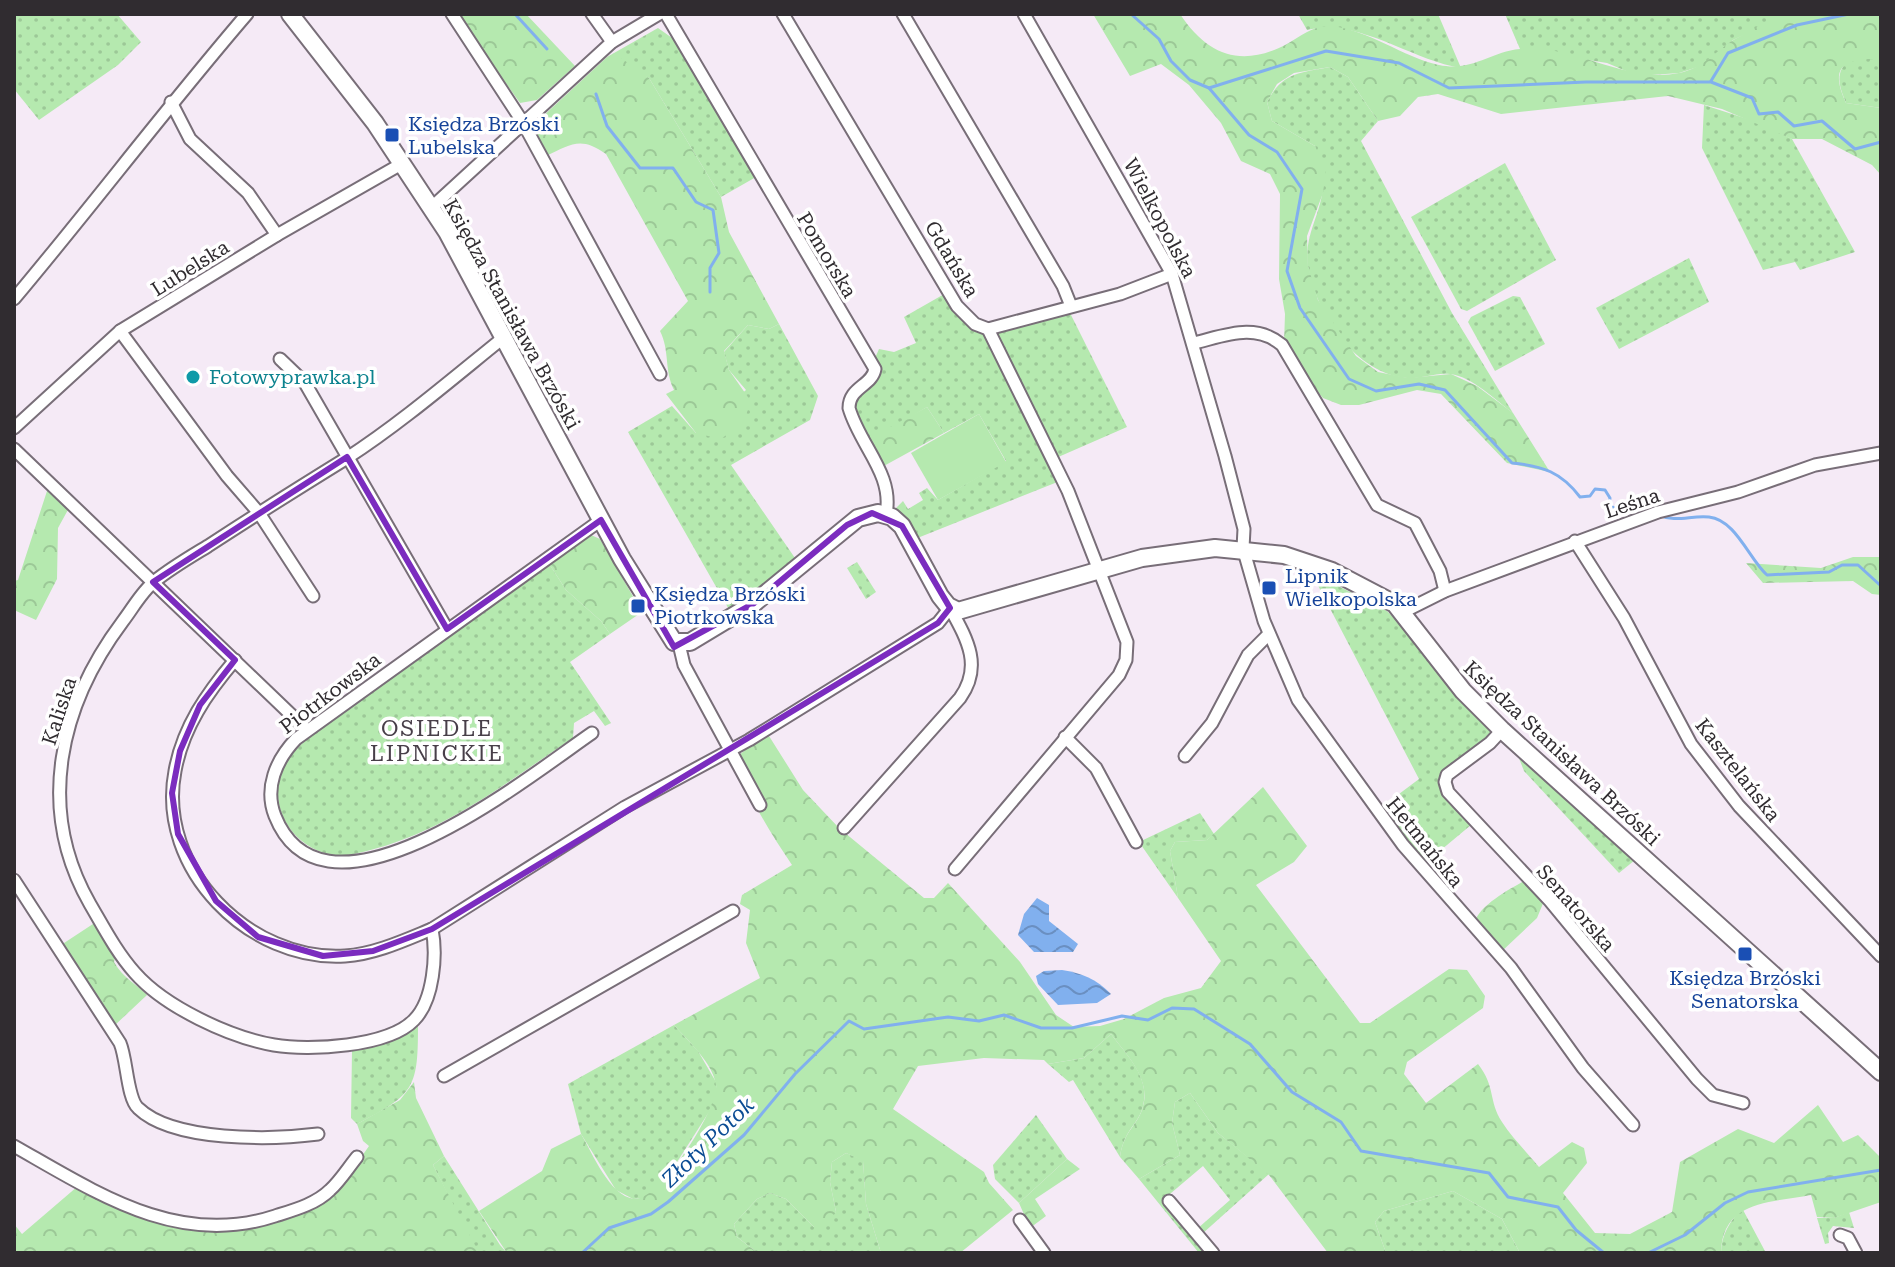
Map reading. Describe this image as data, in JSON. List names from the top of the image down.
{
  "streets": {
    "street": [
      "Wielkopolska",
      "Pomorska",
      "Gdańska",
      "Lubelska",
      "Księdza Stanisława Brzóski",
      "Leśna",
      "Piotrkowska",
      "Kaliska",
      "Kasztelańska",
      "Hetmańska",
      "Senatorska"
    ]
  },
  "crossings": [
    ["Wielkopolska", "Księdza Stanisława Brzóski"],
    ["Wielkopolska", "Hetmańska"],
    ["Gdańska", "Księdza Stanisława Brzóski"],
    ["Lubelska", "Księdza Stanisława Brzóski"],
    ["Księdza Stanisława Brzóski", "Leśna"],
    ["Księdza Stanisława Brzóski", "Piotrkowska"],
    ["Księdza Stanisława Brzóski", "Kaliska"],
    ["Księdza Stanisława Brzóski", "Hetmańska"],
    ["Księdza Stanisława Brzóski", "Senatorska"],
    ["Leśna", "Kasztelańska"]
  ],
  "districts": ["OSIEDLE LIPNICKIE"],
  "water": ["Złoty Potok"],
  "places": {
    "transit": [
      "Księdza Brzóski Lubelska",
      "Lipnik Wielkopolska",
      "Księdza Brzóski Piotrkowska",
      "Księdza Brzóski Senatorska"
    ],
    "other": ["Fotowyprawka.pl"]
  }
}
